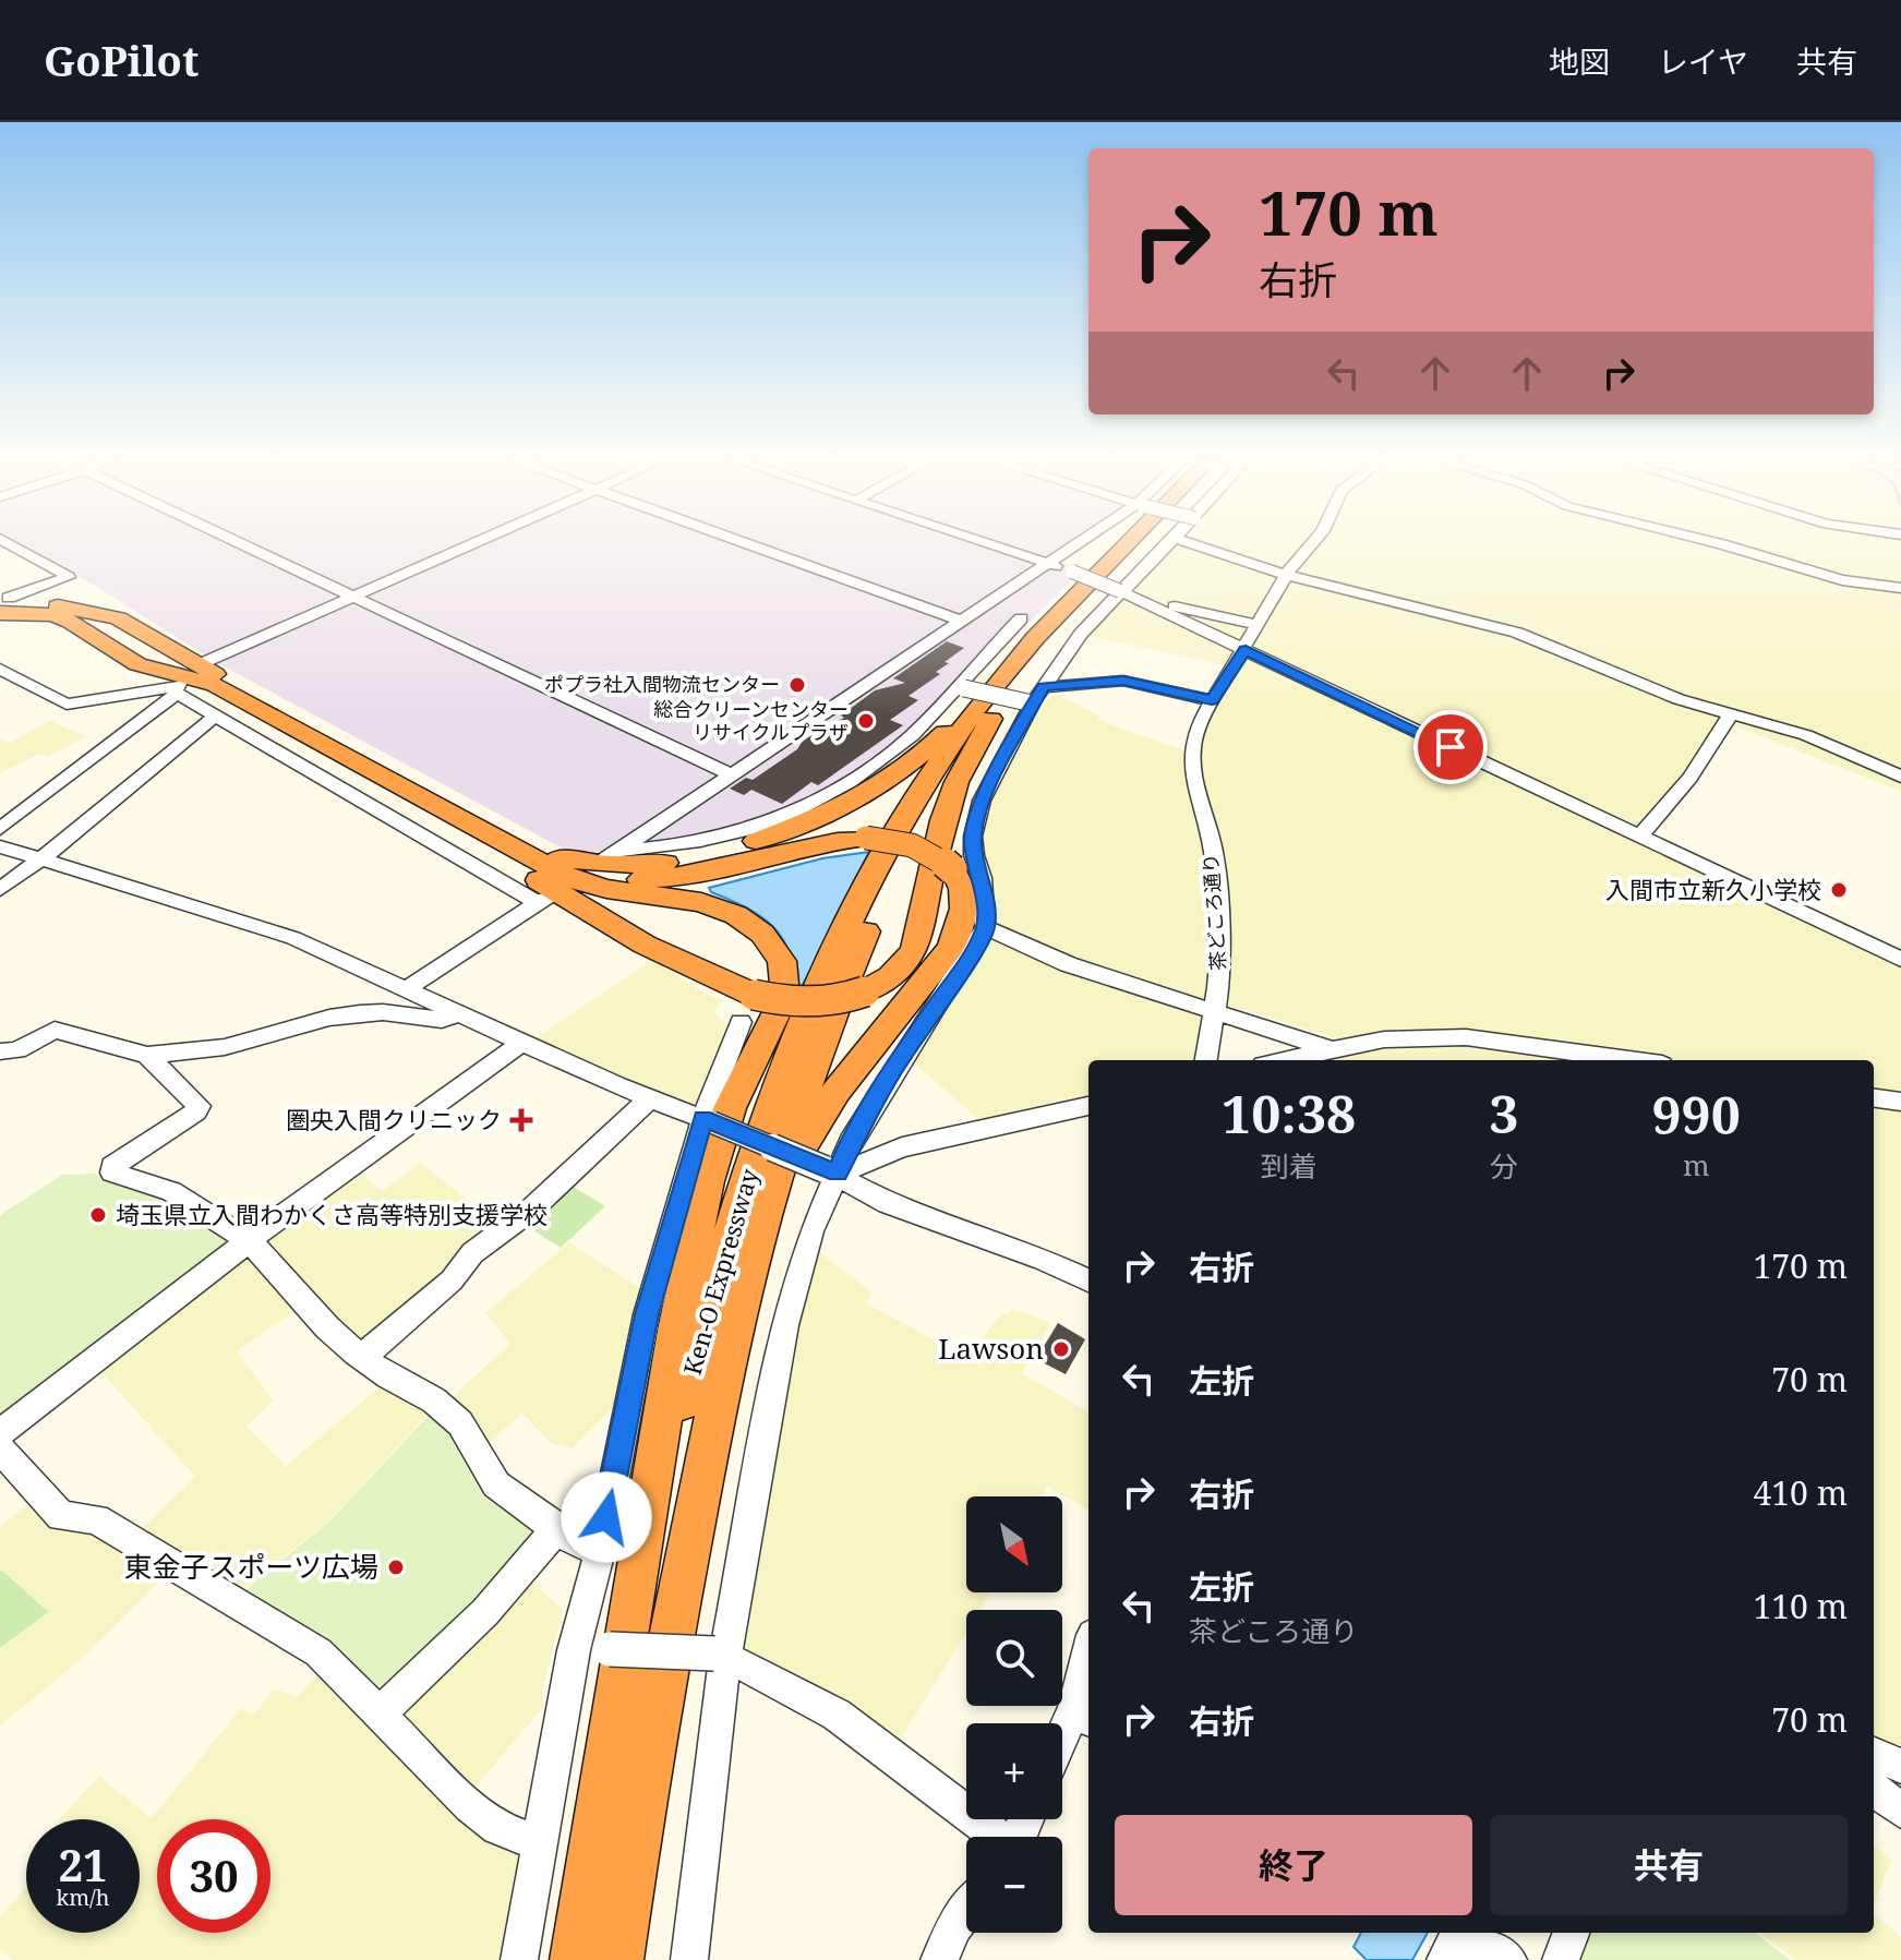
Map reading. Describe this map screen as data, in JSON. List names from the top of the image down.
{
  "streets": {
    "highway": ["Ken-O Expressway"],
    "street": ["茶どころ通り"]
  },
  "places": {
    "other": [
      "ポプラ社入間物流センター",
      "総合クリーンセンター リサイクルプラザ",
      "入間市立新久小学校",
      "埼玉県立入間わかくさ高等特別支援学校",
      "Lawson",
      "東金子スポーツ広場"
    ],
    "health": ["圏央入間クリニック"]
  },
  "north": "bottom right",
  "page": {
    "header": "GoPilot",
    "nav": ["地図", "レイヤ", "共有"],
    "turn": ["170 m", "右折"],
    "eta": [
      "10:38",
      "到着",
      "3",
      "分",
      "990",
      "m"
    ],
    "list": [
      {
        "name": "右折",
        "value": "170 m"
      },
      {
        "name": "左折",
        "value": "70 m"
      },
      {
        "name": "右折",
        "value": "410 m"
      },
      {
        "name": "左折",
        "note": "茶どころ通り",
        "value": "110 m"
      },
      {
        "name": "右折",
        "value": "70 m"
      }
    ],
    "map_buttons": ["+", "−"],
    "buttons": ["終了", "共有"],
    "speed": "21 km/h",
    "limit": "30"
  }
}
